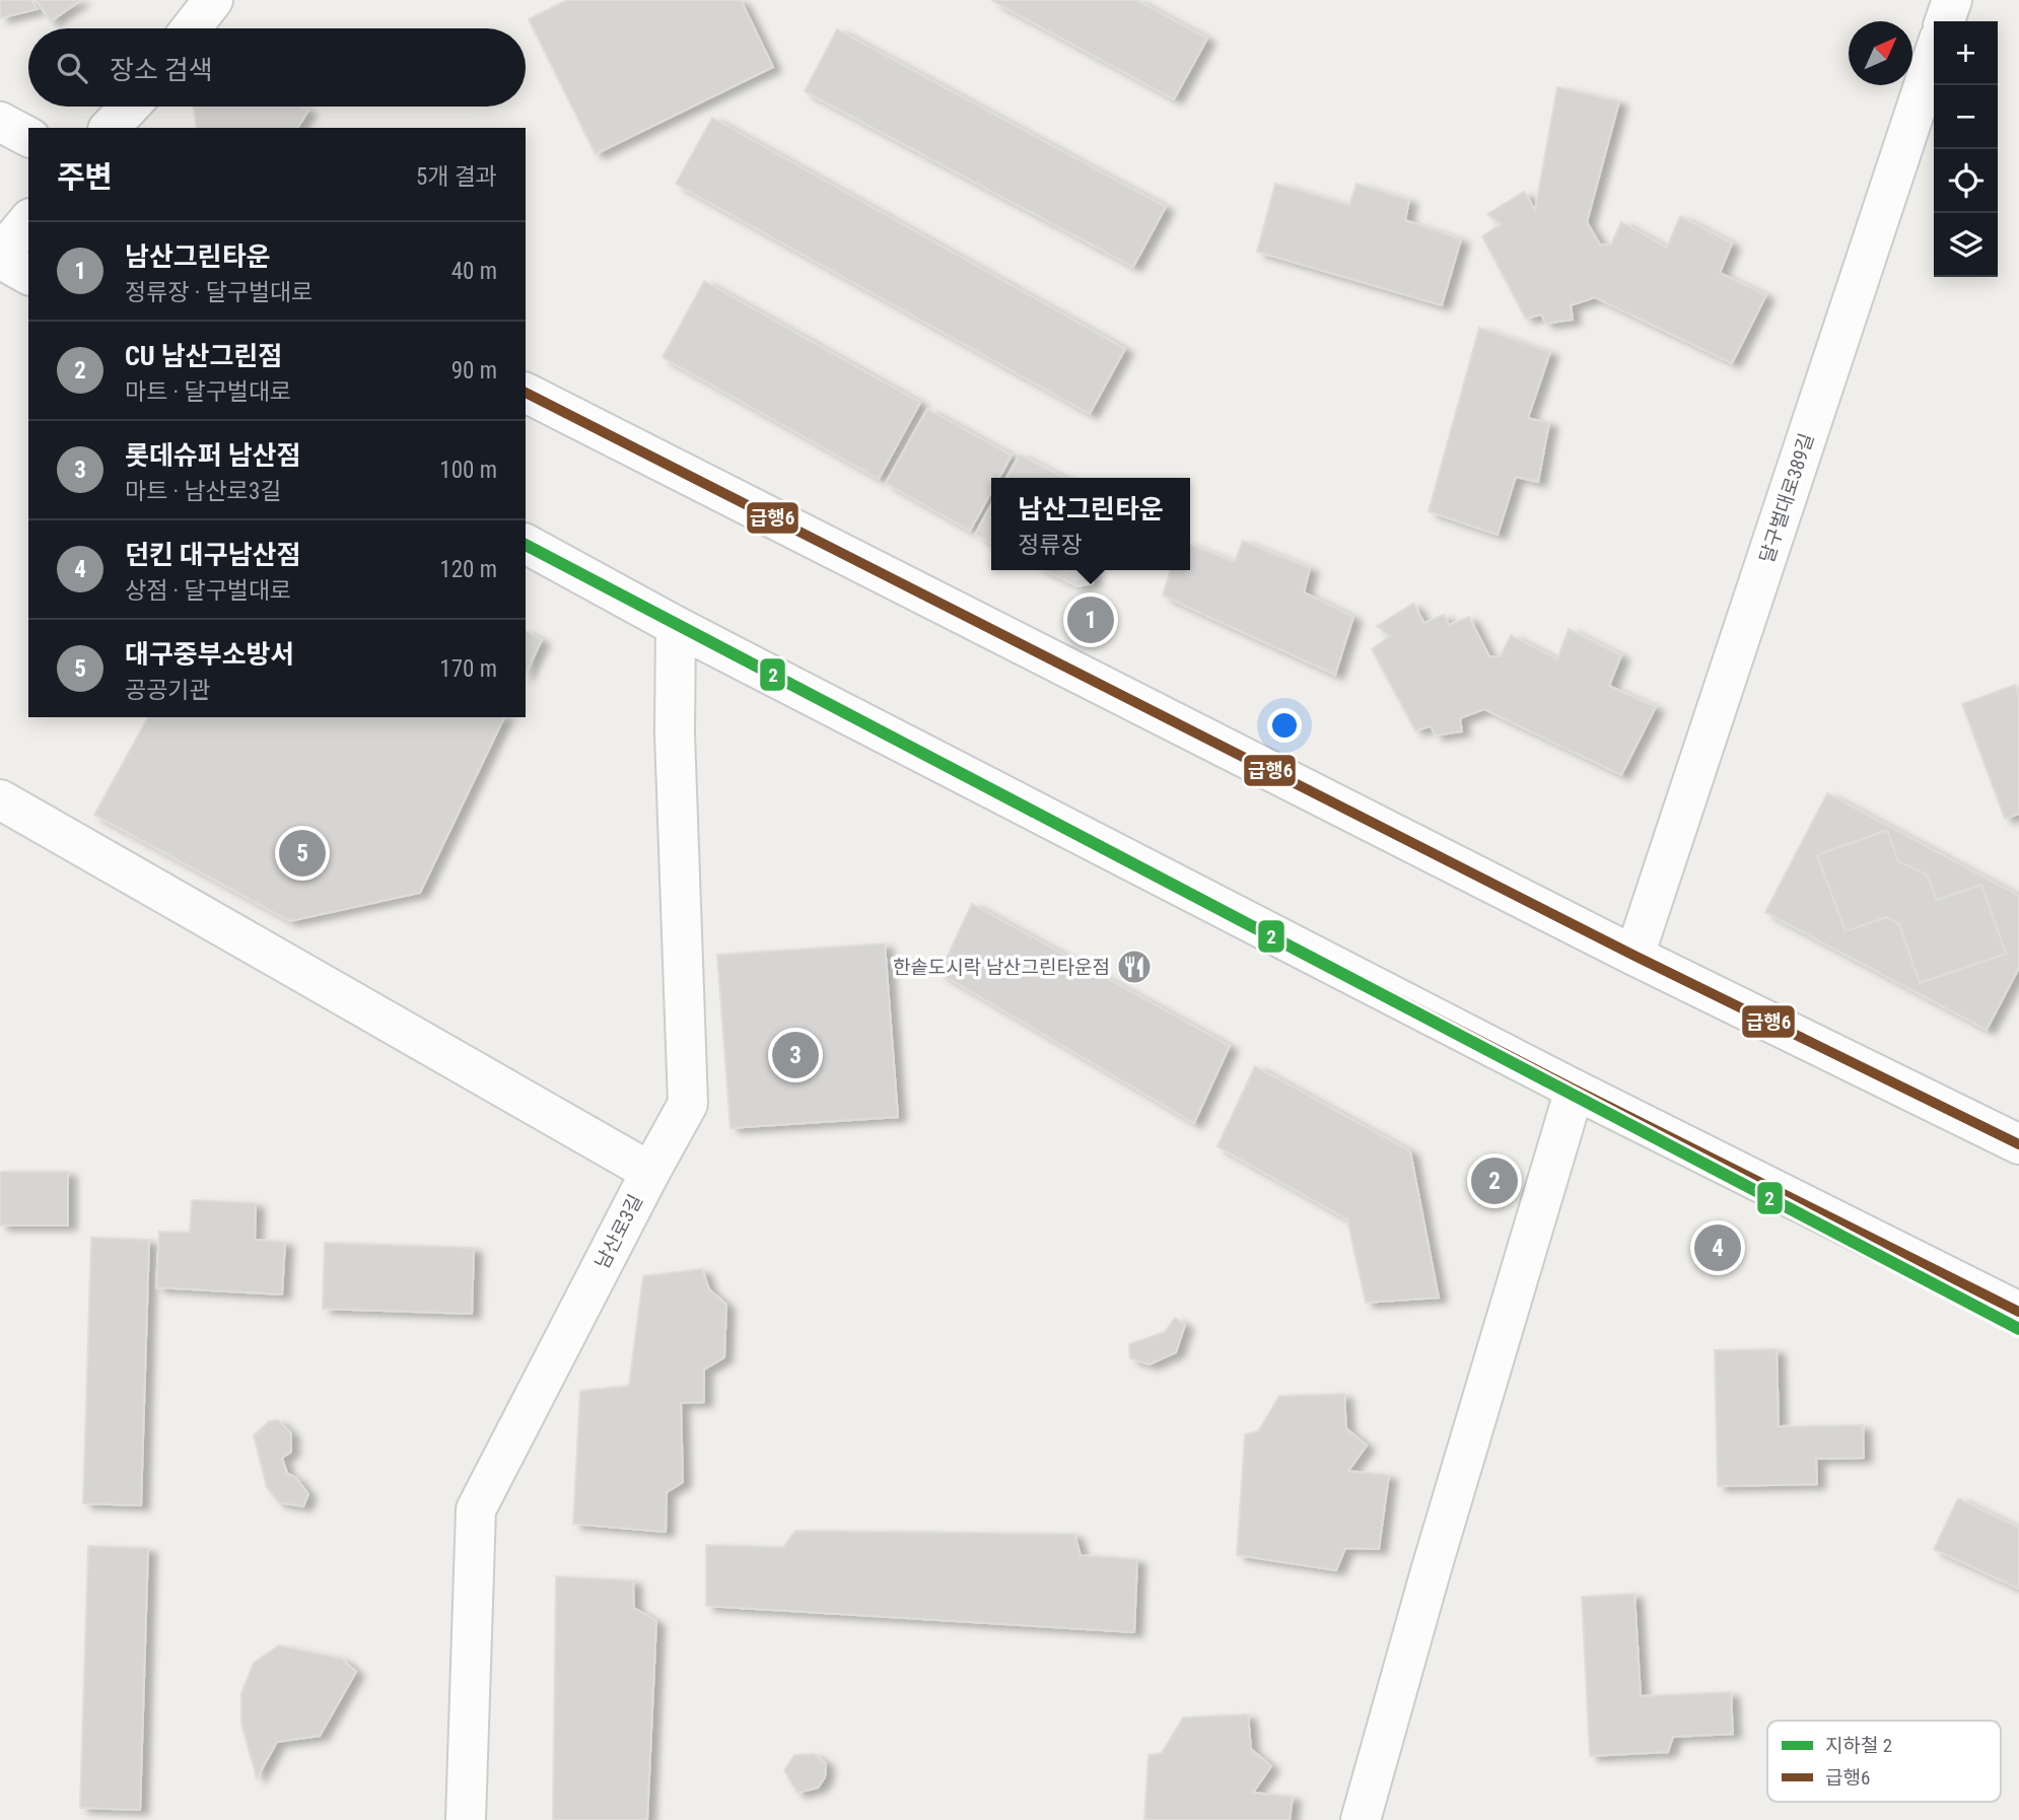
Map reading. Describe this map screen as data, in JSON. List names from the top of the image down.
{
  "streets": {
    "street": ["달구벌대로389길", "남산로3길"]
  },
  "places": {
    "restaurant": ["한솥도시락 남산그린타운점"]
  },
  "lines": ["transit line 급행6", "metro line 2"],
  "legend": ["지하철 2", "급행6"],
  "north": "top right",
  "page": {
    "map_buttons": ["+", "−"],
    "search": "장소 검색",
    "heading": ["주변", "5개 결과"],
    "list": [
      {
        "mark": "1",
        "name": "남산그린타운",
        "note": "정류장 · 달구벌대로",
        "value": "40 m"
      },
      {
        "mark": "2",
        "name": "CU 남산그린점",
        "note": "마트 · 달구벌대로",
        "value": "90 m"
      },
      {
        "mark": "3",
        "name": "롯데슈퍼 남산점",
        "note": "마트 · 남산로3길",
        "value": "100 m"
      },
      {
        "mark": "4",
        "name": "던킨 대구남산점",
        "note": "상점 · 달구벌대로",
        "value": "120 m"
      },
      {
        "mark": "5",
        "name": "대구중부소방서",
        "note": "공공기관",
        "value": "170 m"
      }
    ],
    "popup": ["남산그린타운", "정류장"],
    "pins": [
      "1",
      "5",
      "3",
      "2",
      "4"
    ]
  }
}
